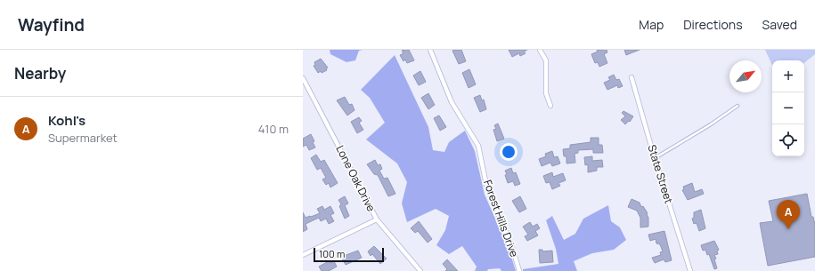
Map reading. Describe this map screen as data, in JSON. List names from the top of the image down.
{
  "streets": {
    "street": ["State Street", "Lone Oak Drive", "Forest Hills Drive"]
  },
  "scale_bar": "100 m",
  "north": "top right",
  "page": {
    "header": "Wayfind",
    "nav": ["Map", "Directions", "Saved"],
    "heading": "Nearby",
    "map_buttons": ["+", "−"],
    "list": [
      {
        "mark": "A",
        "name": "Kohl's",
        "note": "Supermarket",
        "value": "410 m"
      }
    ],
    "pins": "A",
    "scale": "100 m"
  }
}
